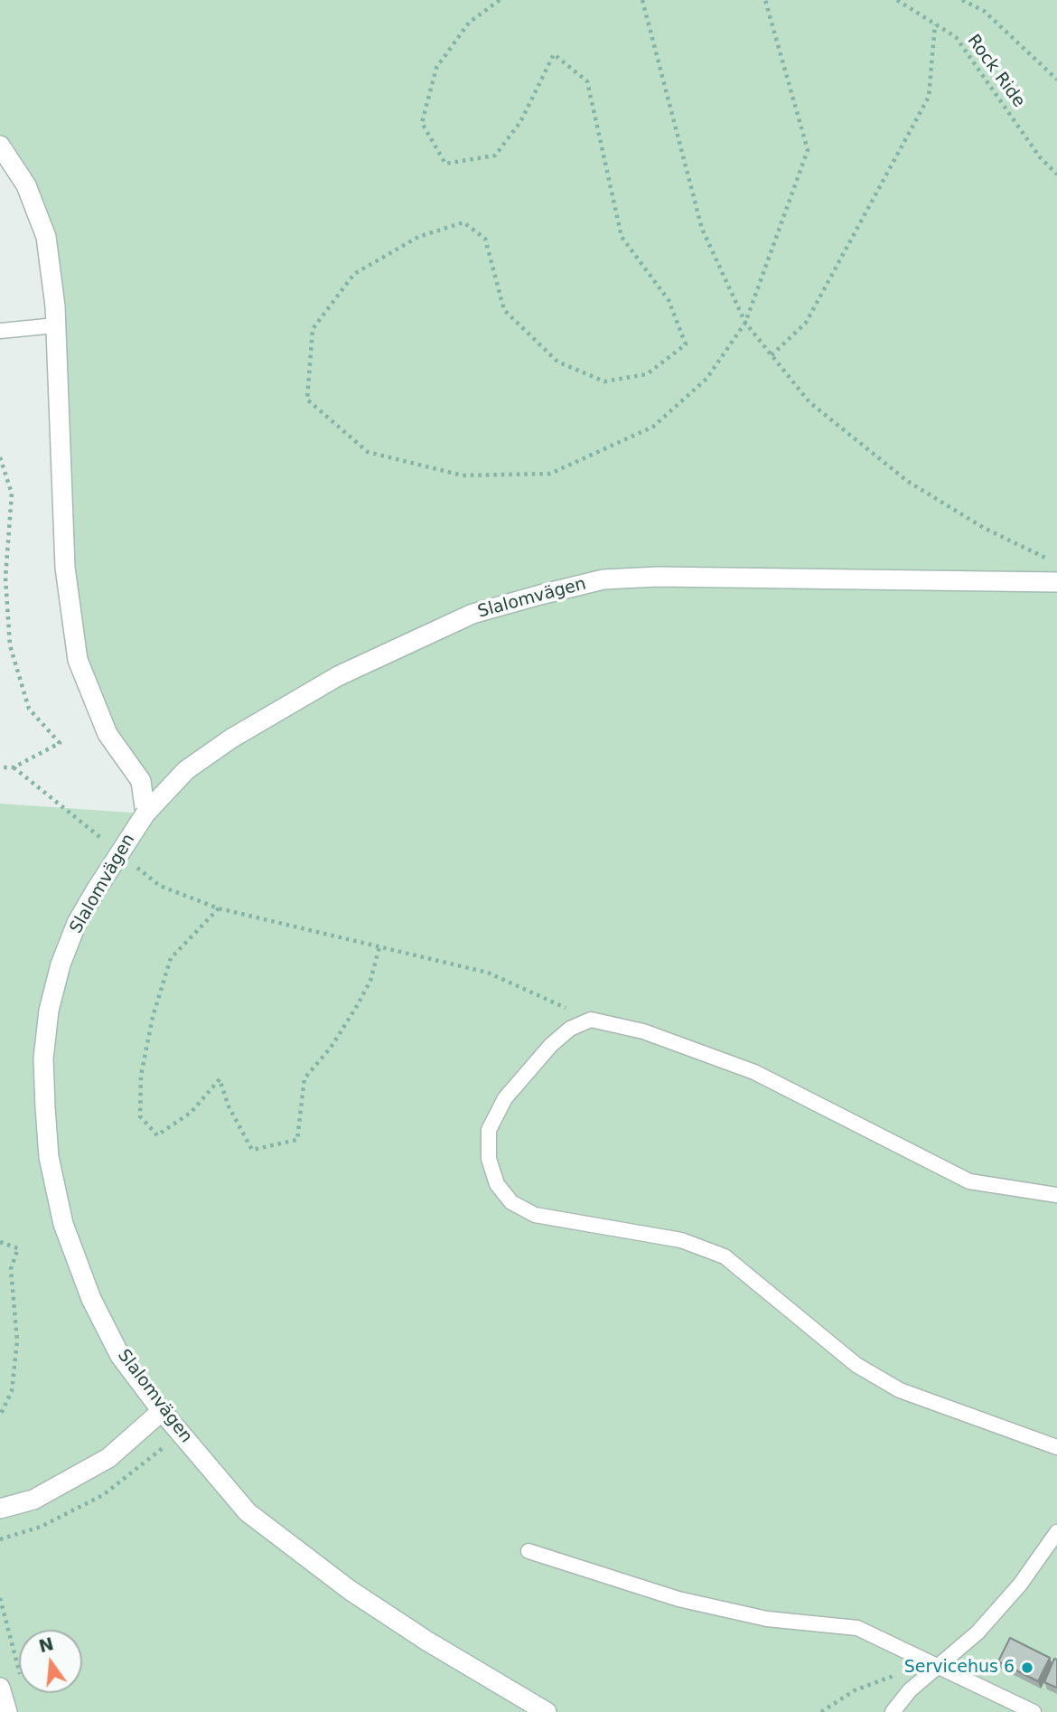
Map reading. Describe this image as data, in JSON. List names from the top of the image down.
{
  "streets": {
    "street": ["Slalomvägen"],
    "path": ["Rock Ride"]
  },
  "places": ["Servicehus 6"],
  "north": "top"
}
